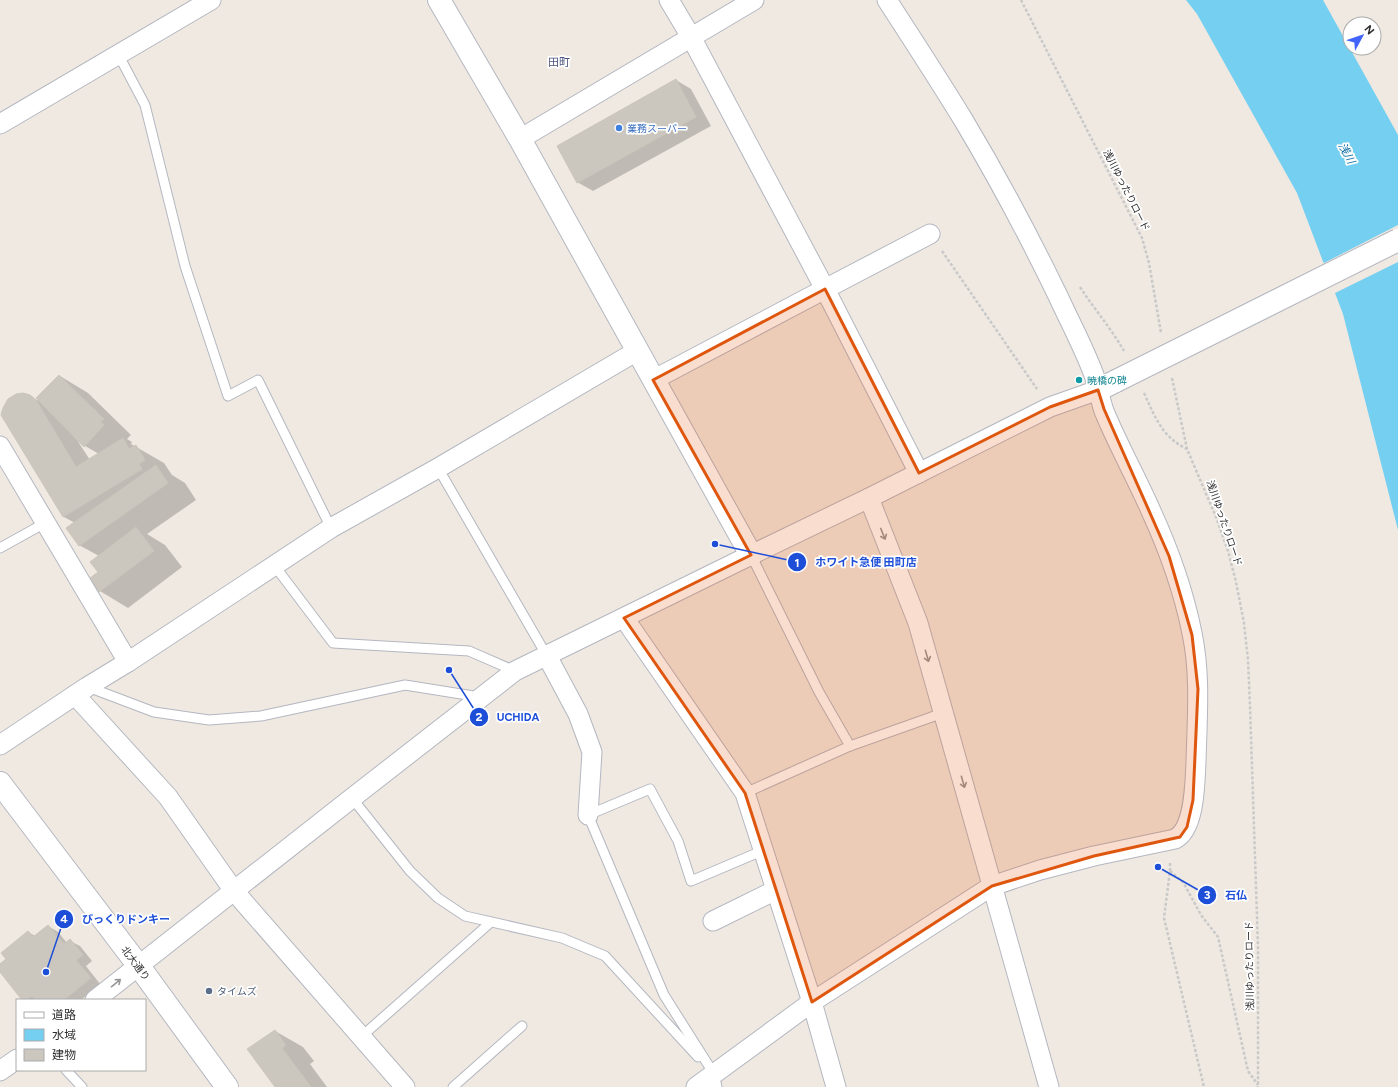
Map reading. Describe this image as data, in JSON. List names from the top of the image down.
{
  "streets": {
    "street": ["北大通り"],
    "path": ["浅川ゆったりロード"]
  },
  "districts": ["田町"],
  "water": ["浅川"],
  "places": [
    "業務スーパー",
    "暁橋の碑",
    "ホワイト急便 田町店",
    "UCHIDA",
    "石仏",
    "びっくりドンキー",
    "タイムズ"
  ],
  "legend": ["道路", "水域", "建物"],
  "north": "top right"
}
